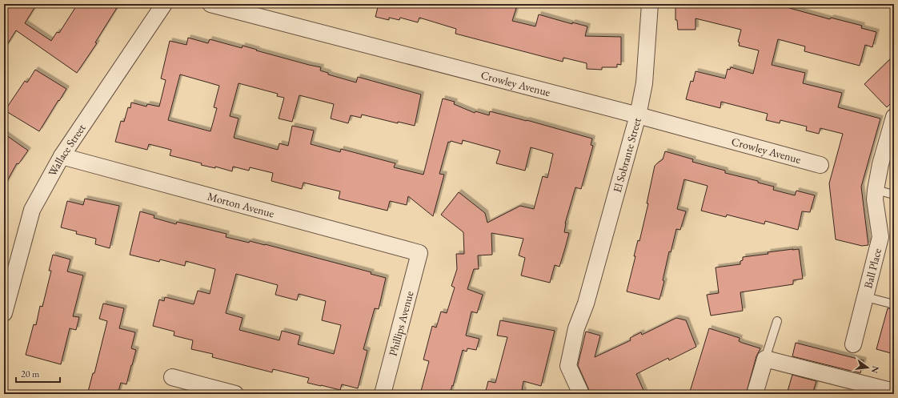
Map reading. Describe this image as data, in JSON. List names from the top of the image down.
{
  "streets": {
    "street": [
      "Crowley Avenue",
      "Wallace Street",
      "El Sobrante Street",
      "Morton Avenue",
      "Ball Place",
      "Phillips Avenue"
    ]
  },
  "crossings": [
    ["Crowley Avenue", "El Sobrante Street"],
    ["Wallace Street", "Morton Avenue"],
    ["Morton Avenue", "Phillips Avenue"]
  ],
  "scale_bar": "20 m",
  "north": "right"
}
